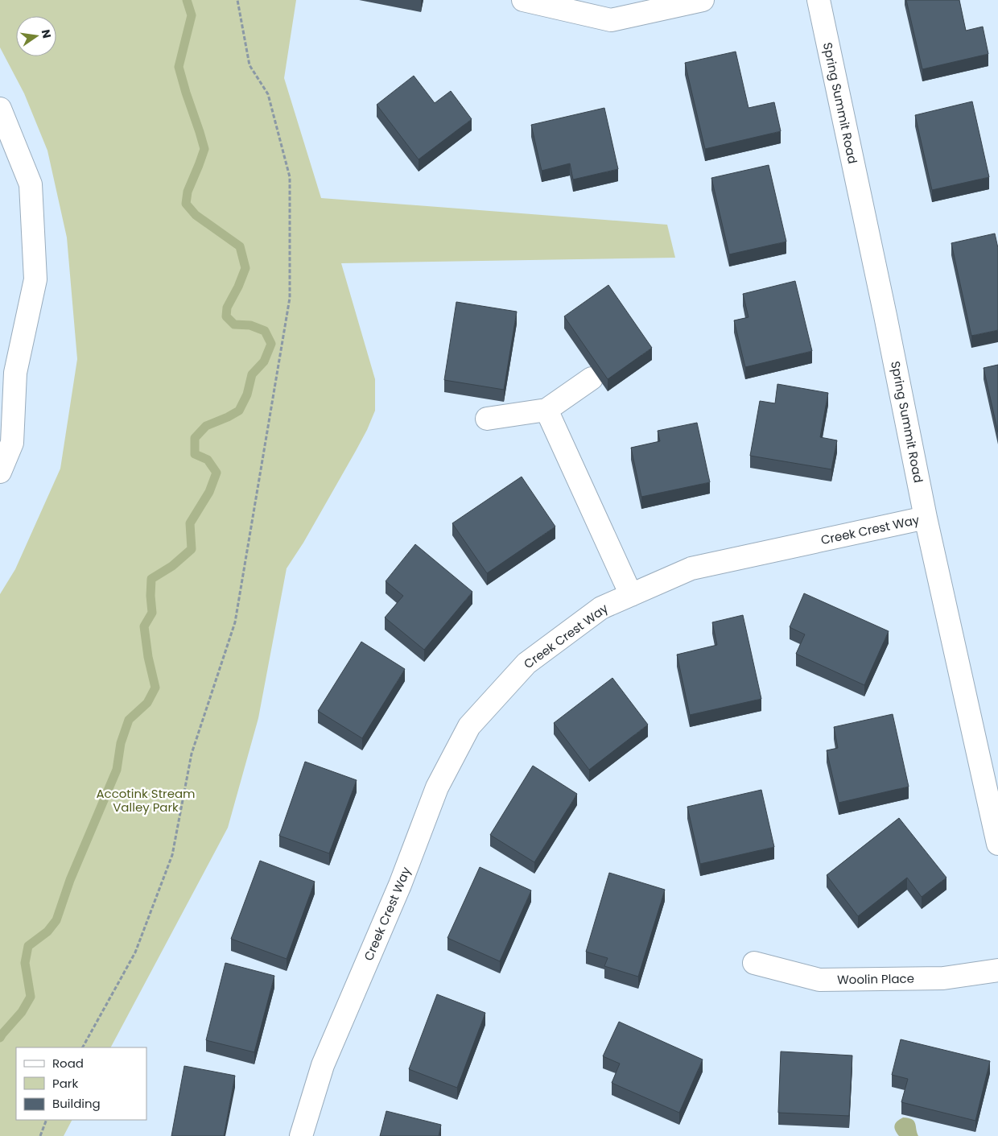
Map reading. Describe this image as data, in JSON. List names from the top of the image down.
{
  "streets": {
    "street": ["Spring Summit Road", "Creek Crest Way", "Woolin Place"]
  },
  "crossings": [
    ["Spring Summit Road", "Creek Crest Way"]
  ],
  "parks": ["Accotink Stream Valley Park"],
  "legend": ["Road", "Park", "Building"],
  "north": "right"
}
